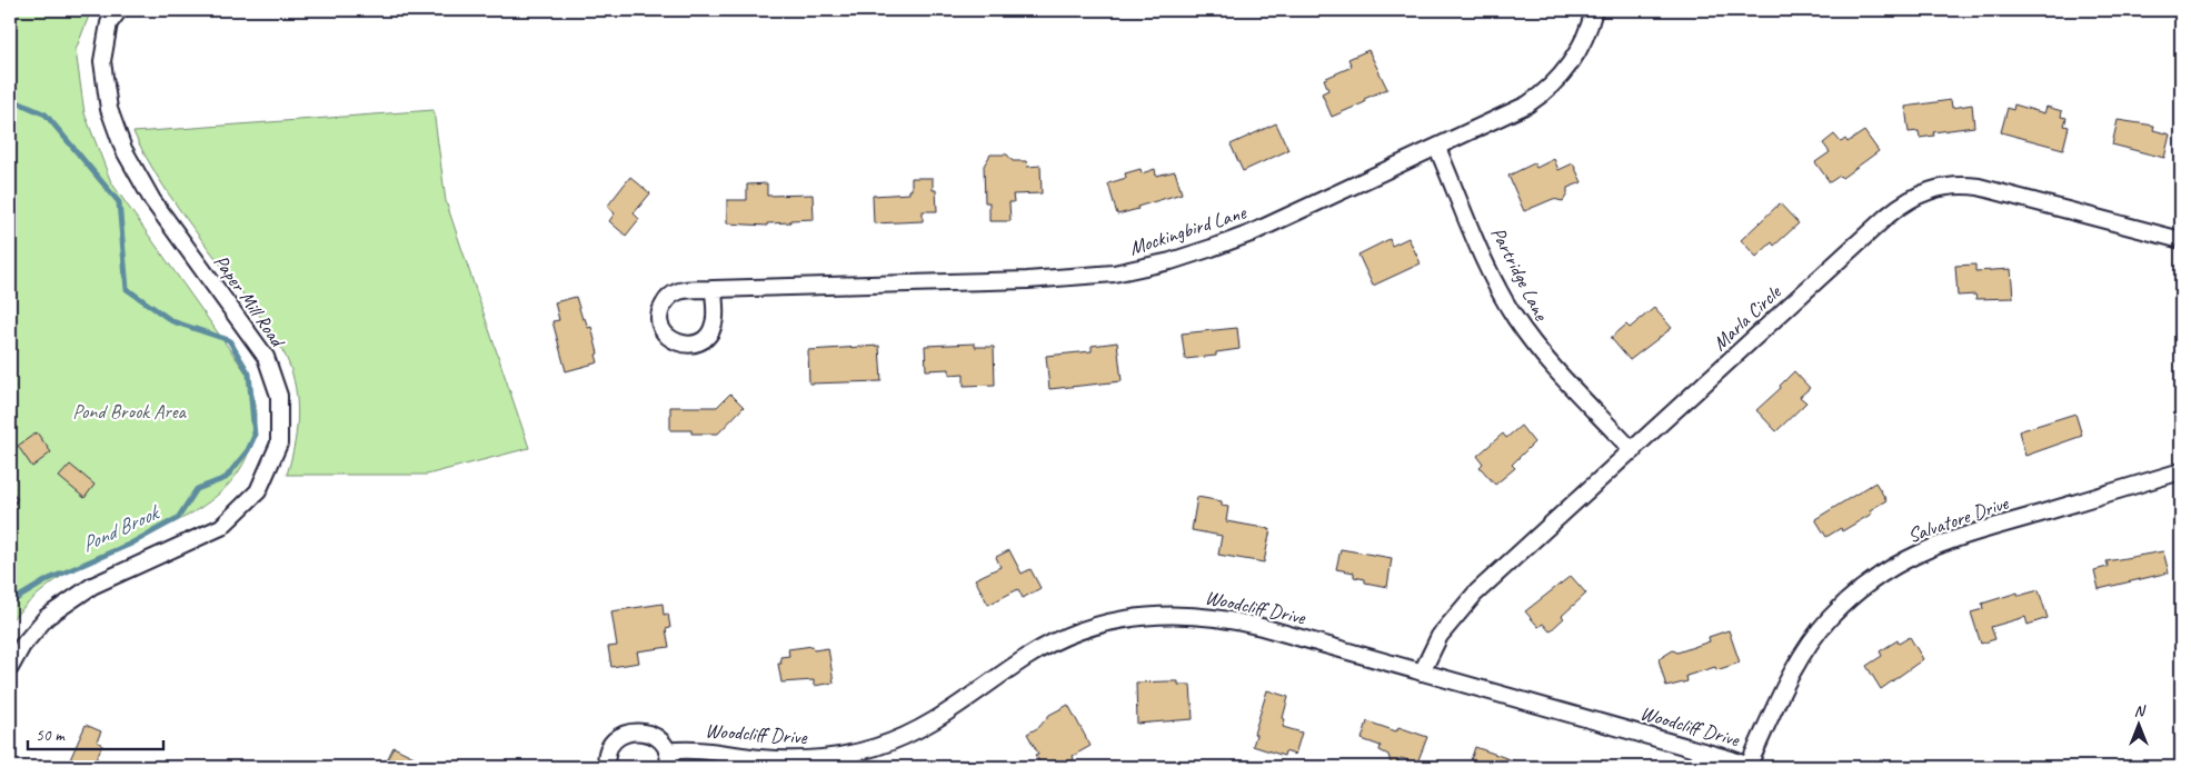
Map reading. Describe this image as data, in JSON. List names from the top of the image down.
{
  "streets": {
    "street": [
      "Mockingbird Lane",
      "Partridge Lane",
      "Paper Mill Road",
      "Marla Circle",
      "Salvatore Drive",
      "Woodcliff Drive"
    ]
  },
  "crossings": [
    ["Mockingbird Lane", "Partridge Lane"],
    ["Partridge Lane", "Marla Circle"],
    ["Marla Circle", "Woodcliff Drive"],
    ["Salvatore Drive", "Woodcliff Drive"]
  ],
  "water": ["Pond Brook"],
  "parks": ["Pond Brook Area"],
  "scale_bar": "50 m",
  "north": "top"
}
